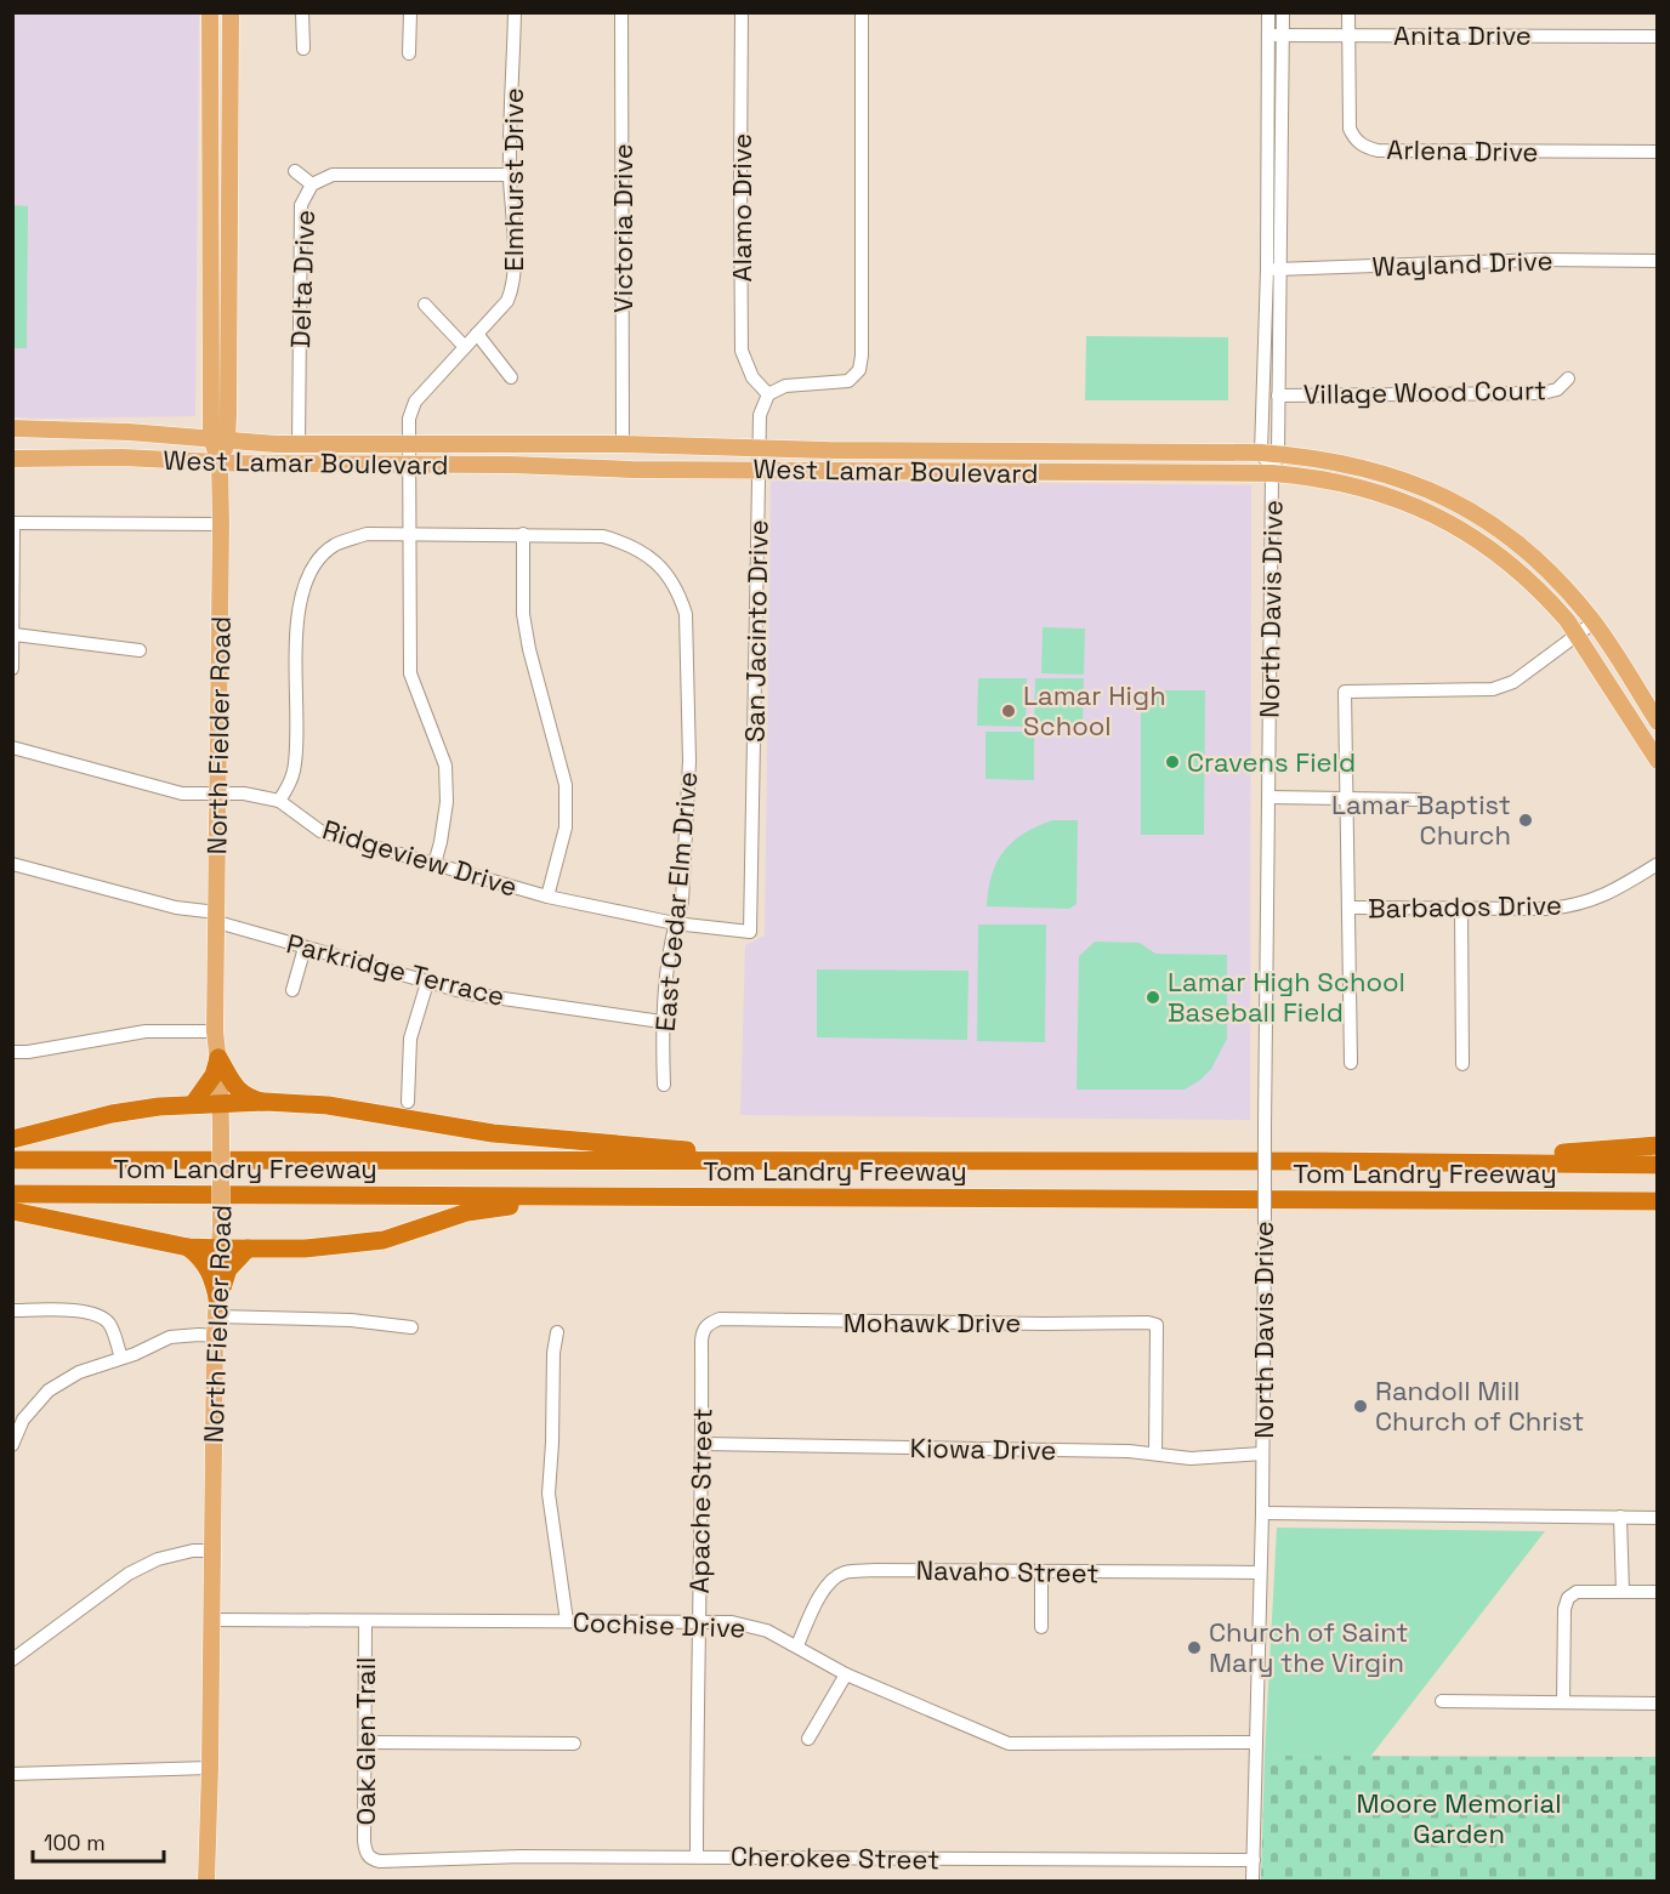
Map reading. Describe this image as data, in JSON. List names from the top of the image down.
{
  "streets": {
    "highway": ["Tom Landry Freeway"],
    "main road": ["West Lamar Boulevard", "North Fielder Road"],
    "street": [
      "Anita Drive",
      "Arlena Drive",
      "Elmhurst Drive",
      "Alamo Drive",
      "Victoria Drive",
      "Wayland Drive",
      "Delta Drive",
      "Village Wood Court",
      "North Davis Drive",
      "San Jacinto Drive",
      "Ridgeview Drive",
      "East Cedar Elm Drive",
      "Barbados Drive",
      "Parkridge Terrace",
      "Mohawk Drive",
      "Kiowa Drive",
      "Apache Street",
      "Navaho Street",
      "Cochise Drive",
      "Oak Glen Trail",
      "Cherokee Street"
    ]
  },
  "crossings": [
    ["Anita Drive", "Arlena Drive"],
    ["Anita Drive", "North Davis Drive"],
    ["Elmhurst Drive", "Delta Drive"],
    ["Elmhurst Drive", "West Lamar Boulevard"],
    ["Elmhurst Drive", "Ridgeview Drive"],
    ["Elmhurst Drive", "East Cedar Elm Drive"],
    ["Alamo Drive", "San Jacinto Drive"],
    ["Victoria Drive", "West Lamar Boulevard"],
    ["Wayland Drive", "North Davis Drive"],
    ["Delta Drive", "West Lamar Boulevard"],
    ["Village Wood Court", "North Davis Drive"],
    ["West Lamar Boulevard", "North Davis Drive"],
    ["West Lamar Boulevard", "San Jacinto Drive"],
    ["West Lamar Boulevard", "North Fielder Road"],
    ["North Davis Drive", "Kiowa Drive"],
    ["North Davis Drive", "Navaho Street"],
    ["North Davis Drive", "Cochise Drive"],
    ["North Davis Drive", "Cherokee Street"],
    ["San Jacinto Drive", "Ridgeview Drive"],
    ["North Fielder Road", "Ridgeview Drive"],
    ["North Fielder Road", "Parkridge Terrace"],
    ["North Fielder Road", "Cochise Drive"],
    ["Ridgeview Drive", "East Cedar Elm Drive"],
    ["East Cedar Elm Drive", "Parkridge Terrace"],
    ["Mohawk Drive", "Kiowa Drive"],
    ["Mohawk Drive", "Apache Street"],
    ["Kiowa Drive", "Apache Street"],
    ["Apache Street", "Cochise Drive"],
    ["Apache Street", "Cherokee Street"],
    ["Navaho Street", "Cochise Drive"],
    ["Cochise Drive", "Oak Glen Trail"],
    ["Oak Glen Trail", "Cherokee Street"]
  ],
  "parks": ["Moore Memorial Garden"],
  "places": [
    "Lamar High School",
    "Cravens Field",
    "Lamar Baptist Church",
    "Lamar High School Baseball Field",
    "Randoll Mill Church of Christ",
    "Church of Saint Mary the Virgin"
  ],
  "scale_bar": "100 m"
}
